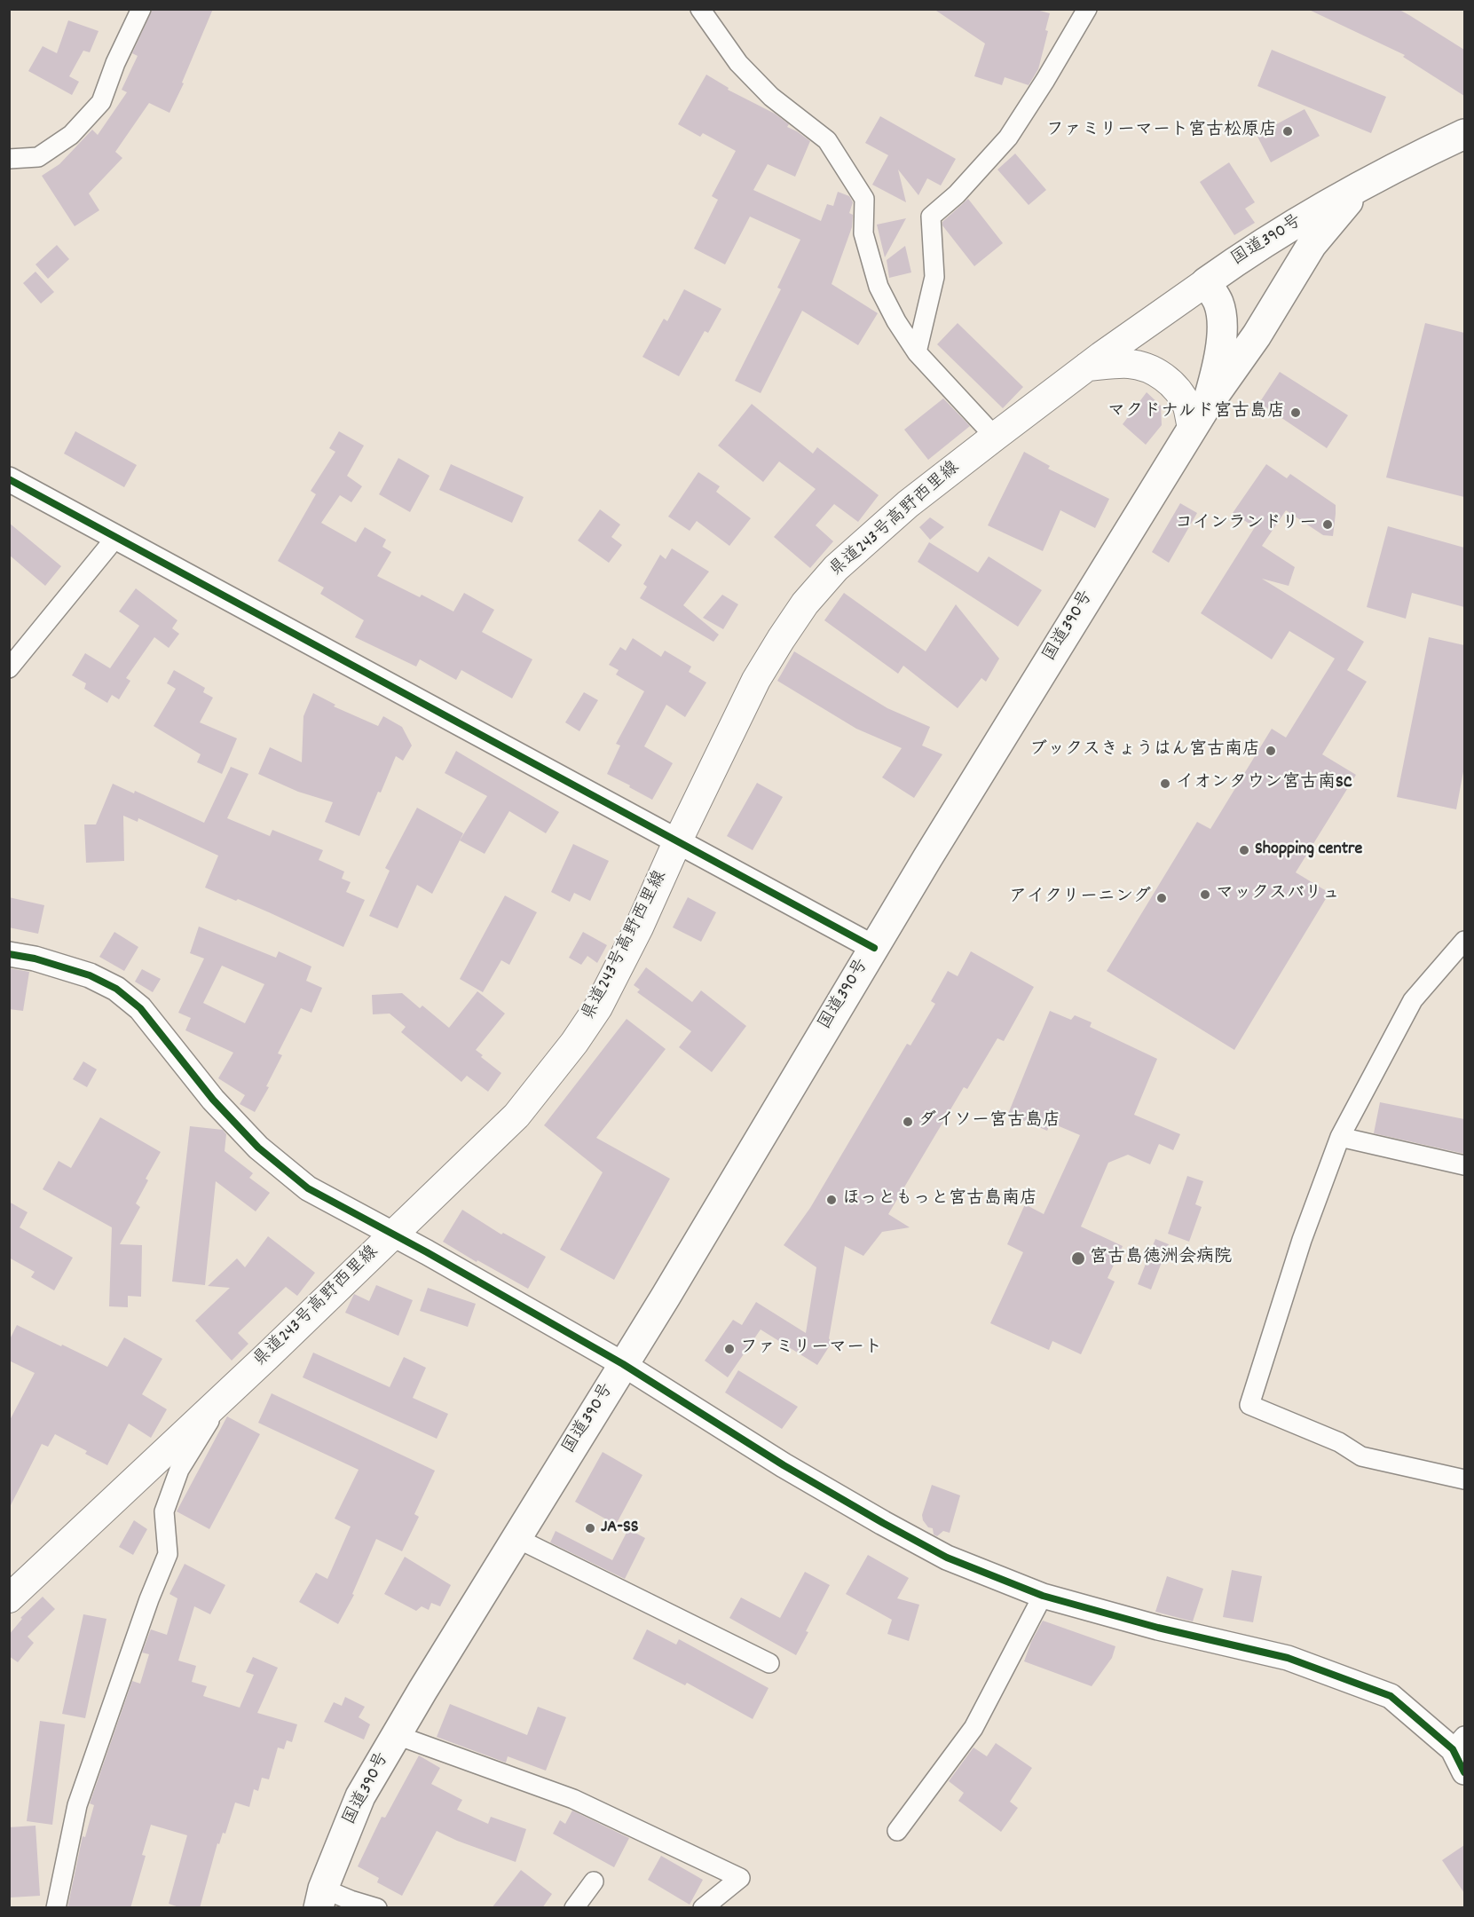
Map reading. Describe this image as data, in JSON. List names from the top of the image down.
{
  "streets": {
    "highway": ["国道390号"],
    "main road": ["県道243号高野西里線"]
  },
  "crossings": [
    ["国道390号", "県道243号高野西里線"]
  ],
  "places": [
    "ファミリーマート宮古松原店",
    "マクドナルド宮古島店",
    "コインランドリー",
    "ブックスきょうはん宮古南店",
    "イオンタウン宮古南SC",
    "Shopping centre",
    "マックスバリュ",
    "アイクリーニング",
    "ダイソー宮古島店",
    "ほっともっと宮古島南店",
    "宮古島徳洲会病院",
    "ファミリーマート",
    "JA-SS"
  ]
}
